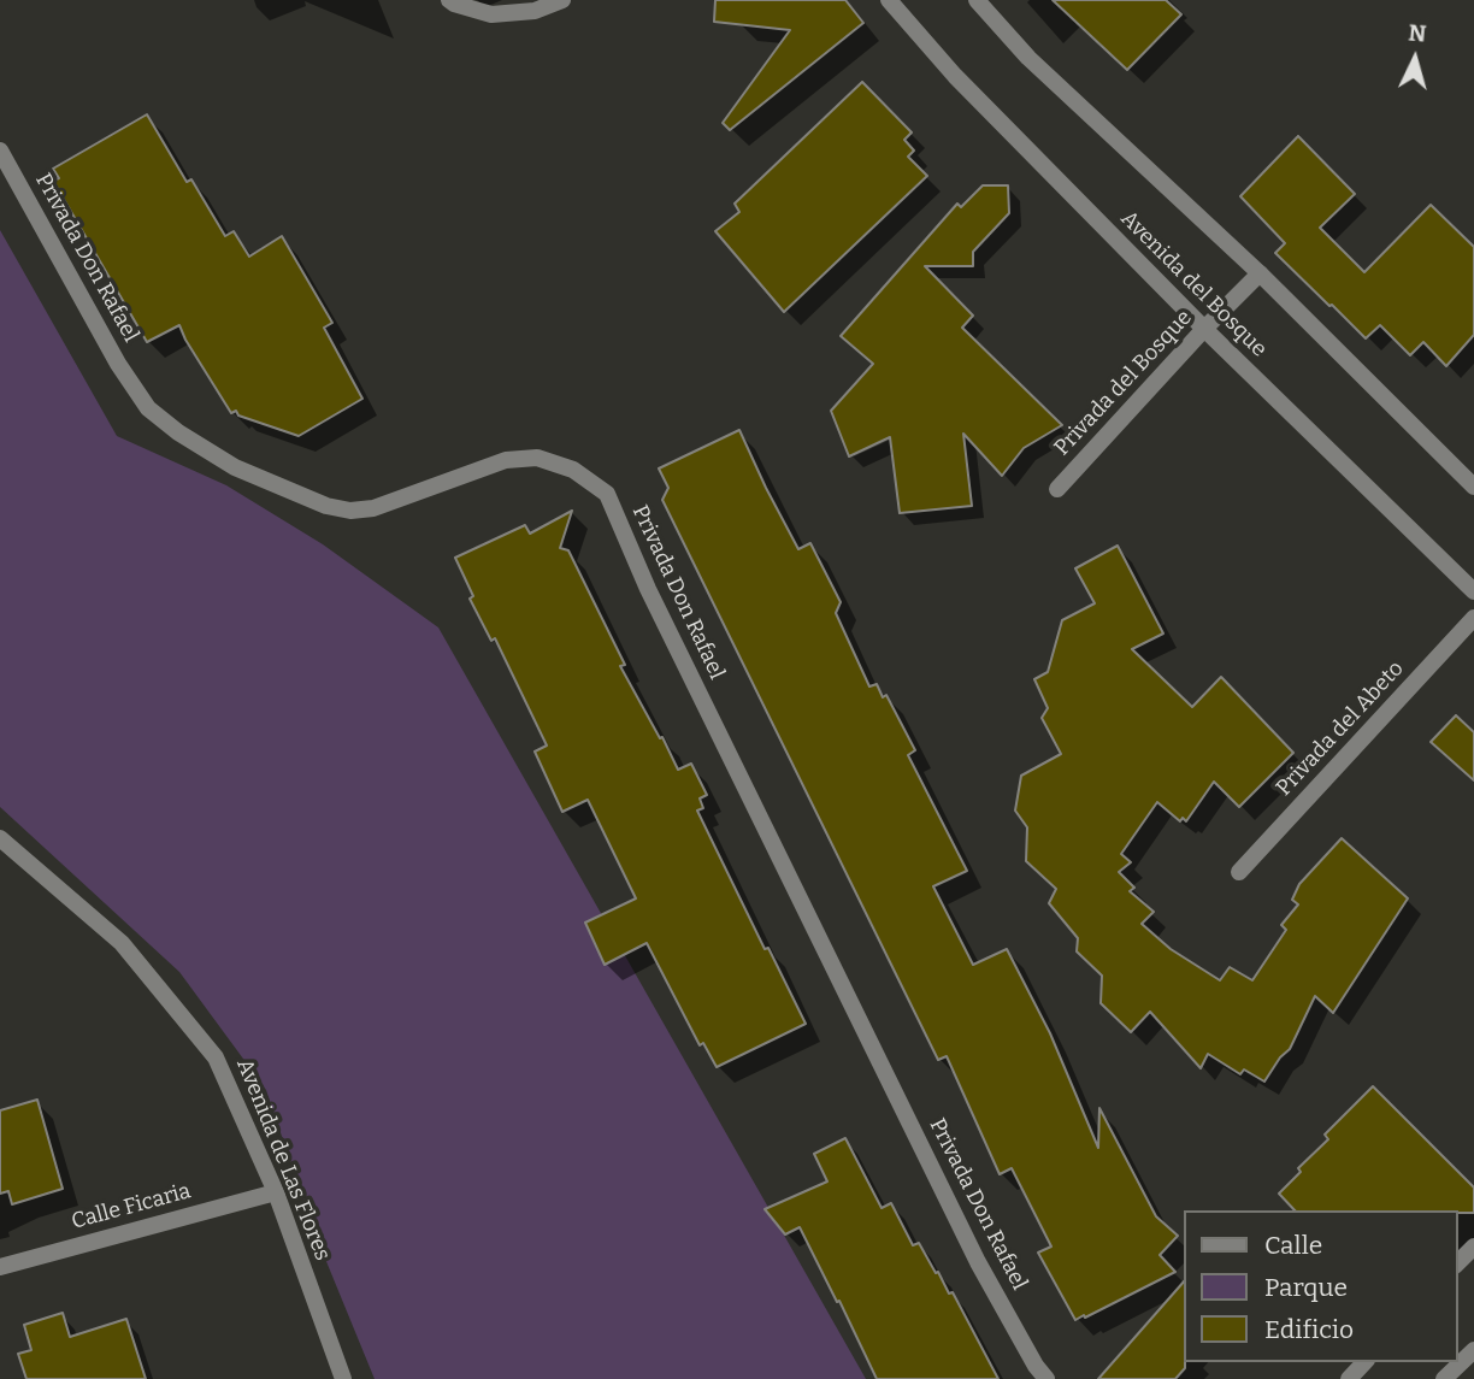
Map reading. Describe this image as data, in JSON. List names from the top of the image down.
{
  "streets": {
    "street": [
      "Privada Don Rafael",
      "Avenida del Bosque",
      "Privada del Bosque",
      "Privada del Abeto",
      "Avenida de Las Flores",
      "Calle Ficaria"
    ]
  },
  "crossings": [
    ["Avenida del Bosque", "Privada del Bosque"],
    ["Avenida de Las Flores", "Calle Ficaria"]
  ],
  "legend": ["Calle", "Parque", "Edificio"],
  "north": "top"
}
